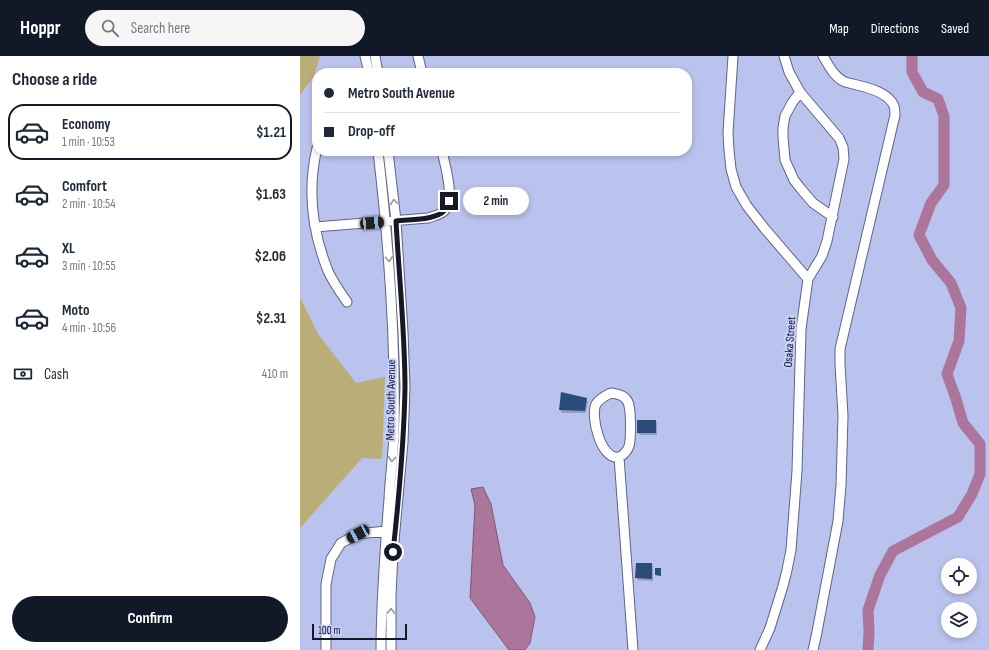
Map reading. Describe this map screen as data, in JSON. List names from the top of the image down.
{
  "streets": {
    "street": ["Osaka Street", "Metro South Avenue"]
  },
  "scale_bar": "100 m",
  "page": {
    "header": "Hoppr",
    "search": "Search here",
    "nav": ["Map", "Directions", "Saved"],
    "heading": "Choose a ride",
    "banner": ["Metro South Avenue", "Drop-off"],
    "list": [
      {
        "name": "Economy",
        "note": "1 min · 10:53",
        "value": "$1.21"
      },
      {
        "name": "Comfort",
        "note": "2 min · 10:54",
        "value": "$1.63"
      },
      {
        "name": "XL",
        "note": "3 min · 10:55",
        "value": "$2.06"
      },
      {
        "name": "Moto",
        "note": "4 min · 10:56",
        "value": "$2.31"
      }
    ],
    "bubble": "2 min",
    "pay": ["Cash", "410 m"],
    "buttons": "Confirm",
    "scale": "100 m"
  }
}
